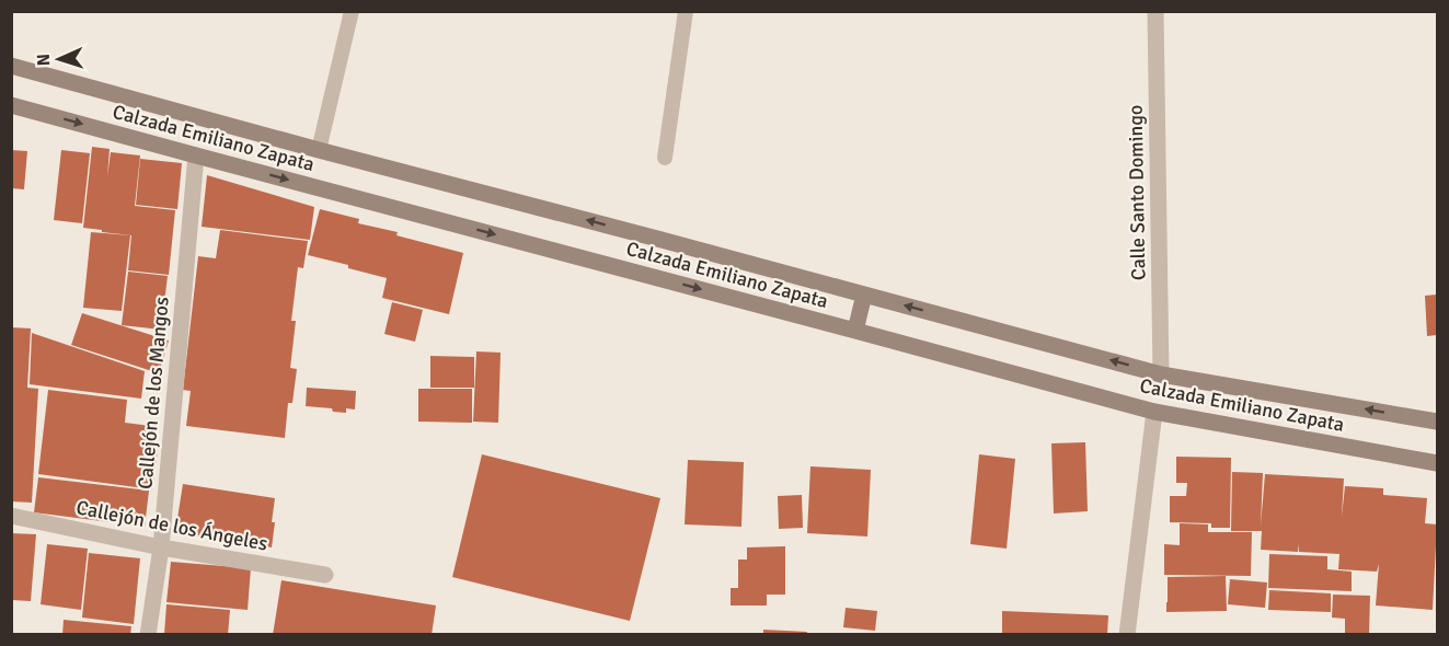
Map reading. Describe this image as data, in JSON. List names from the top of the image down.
{
  "streets": {
    "main road": ["Calzada Emiliano Zapata"],
    "street": ["Calle Santo Domingo", "Callejón de los Mangos", "Callejón de los Ángeles"]
  },
  "crossings": [
    ["Calzada Emiliano Zapata", "Calle Santo Domingo"],
    ["Calzada Emiliano Zapata", "Callejón de los Mangos"],
    ["Callejón de los Mangos", "Callejón de los Ángeles"]
  ],
  "north": "left"
}
